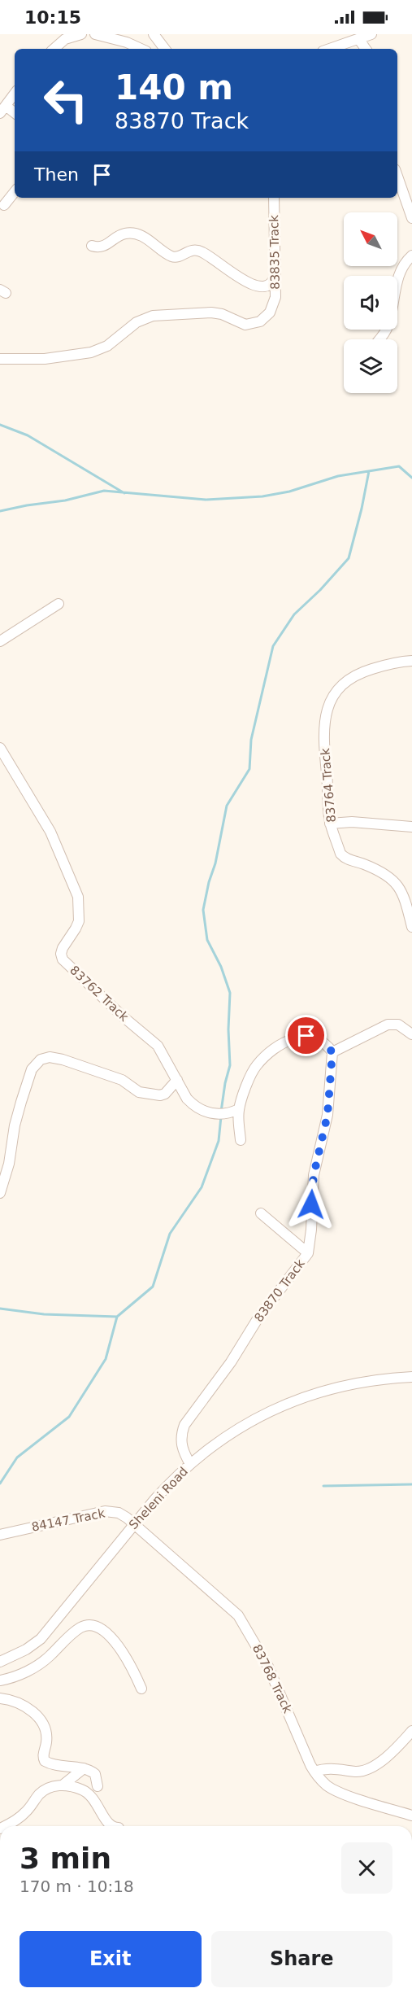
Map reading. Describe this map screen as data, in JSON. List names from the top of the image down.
{
  "streets": {
    "street": [
      "83835 Track",
      "83764 Track",
      "83762 Track",
      "83870 Track",
      "Sheleni Road",
      "84147 Track",
      "83768 Track"
    ]
  },
  "crossings": [
    ["83870 Track", "Sheleni Road"],
    ["Sheleni Road", "84147 Track"],
    ["Sheleni Road", "83768 Track"],
    ["84147 Track", "83768 Track"]
  ],
  "north": "top left",
  "page": {
    "status": "10:15",
    "turn": ["140 m", "83870 Track"],
    "then": "Then",
    "heading": ["3 min", "170 m · 10:18"],
    "buttons": ["Exit", "Share"]
  }
}
